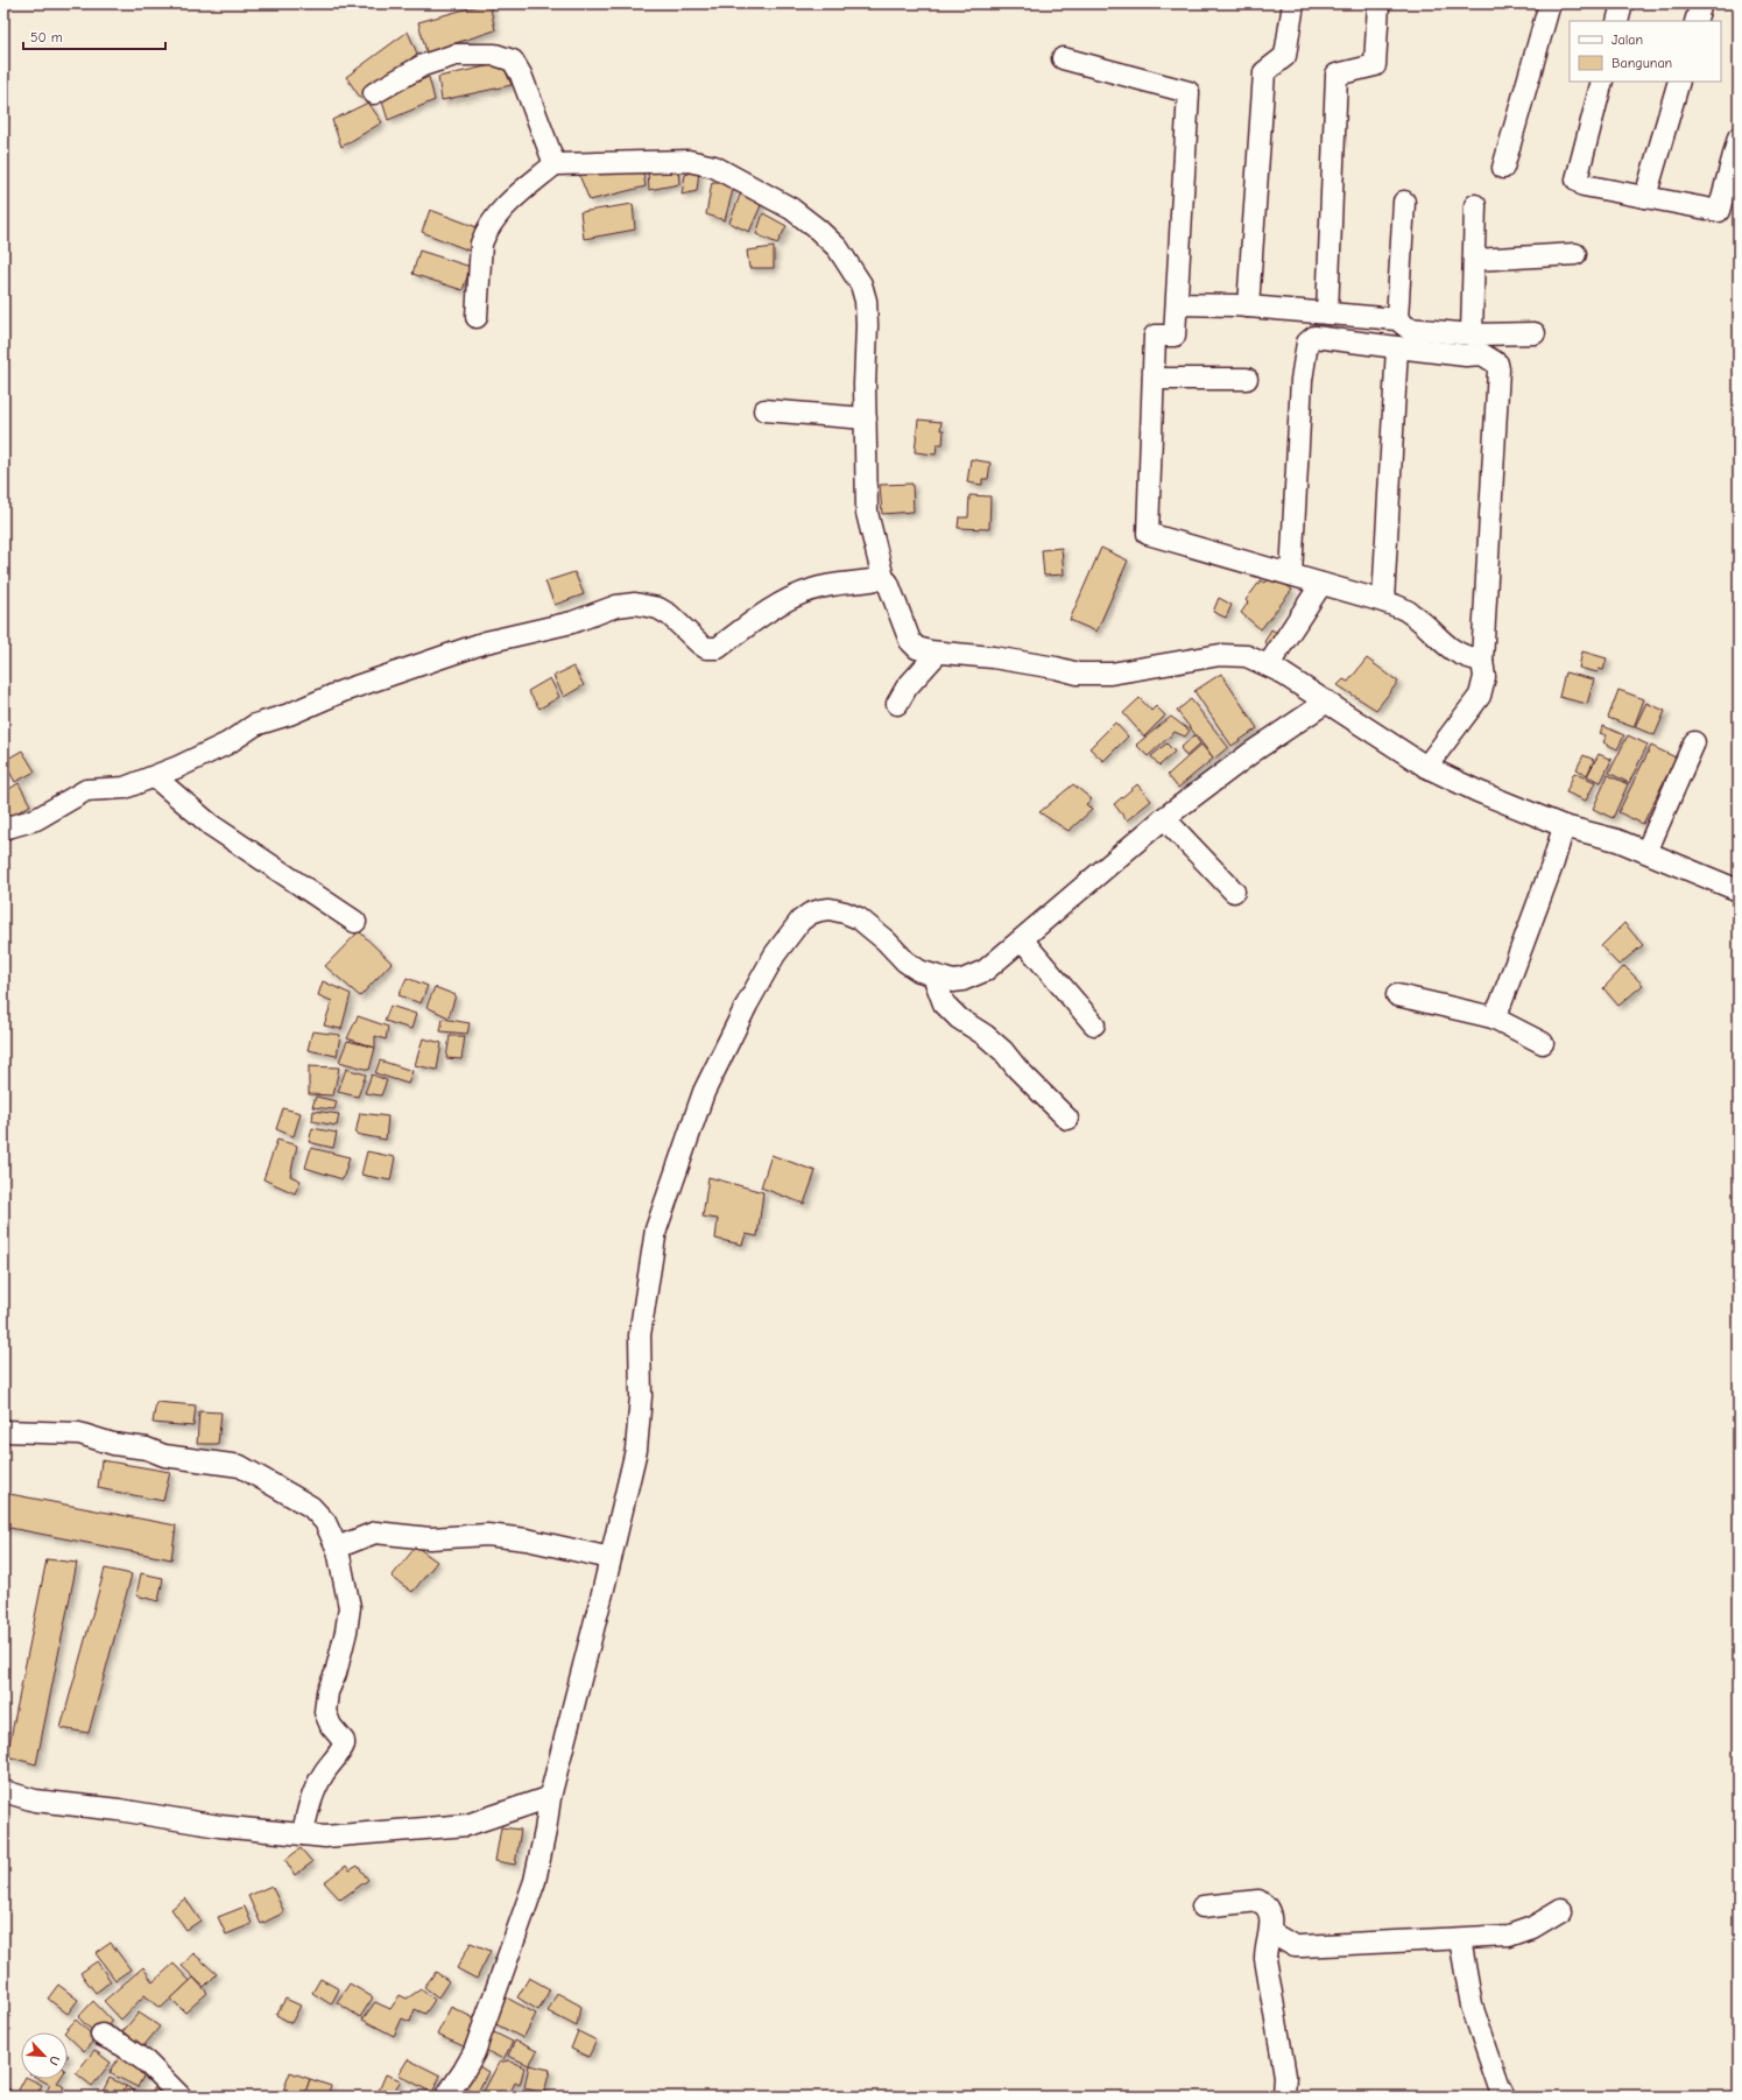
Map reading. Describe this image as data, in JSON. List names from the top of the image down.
{
  "legend": ["Jalan", "Bangunan"],
  "scale_bar": "50 m",
  "north": "bottom right"
}
